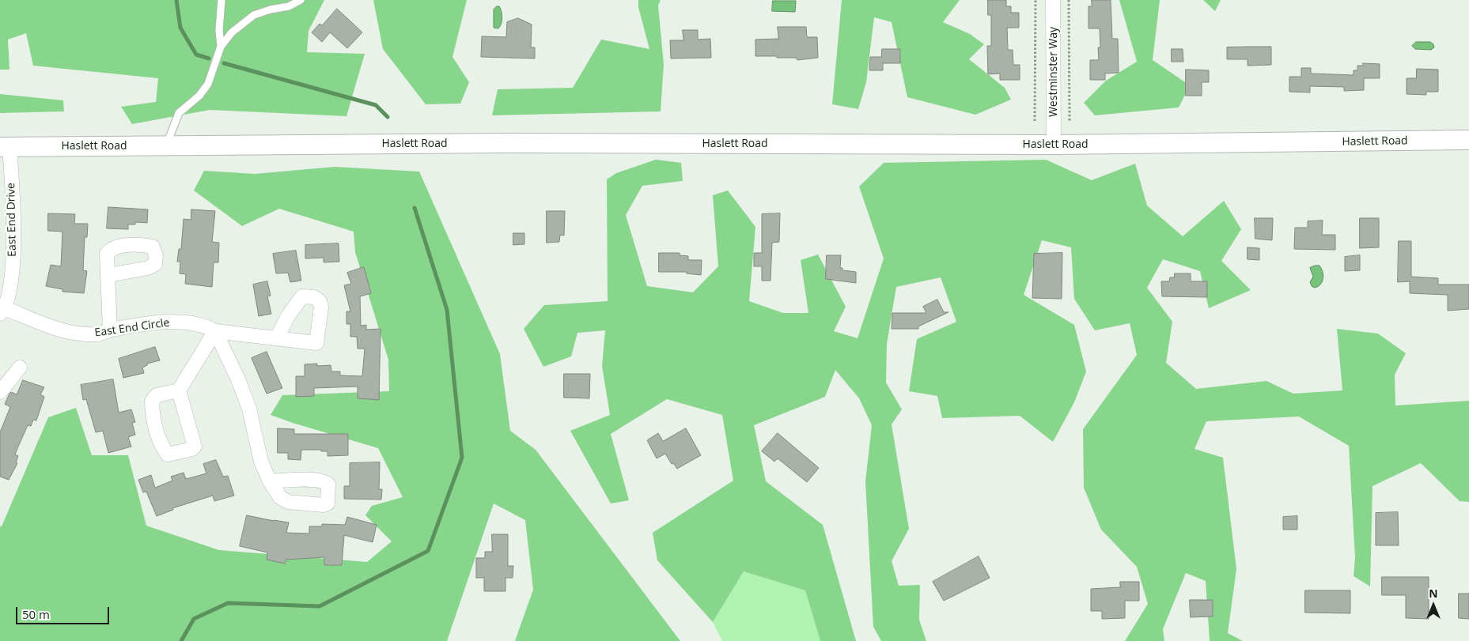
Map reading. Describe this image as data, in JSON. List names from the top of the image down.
{
  "streets": {
    "main road": ["Haslett Road"],
    "street": ["Westminster Way", "East End Drive", "East End Circle"]
  },
  "crossings": [
    ["Westminster Way", "Haslett Road"],
    ["Haslett Road", "East End Drive"],
    ["East End Drive", "East End Circle"]
  ],
  "scale_bar": "50 m",
  "north": "top"
}
